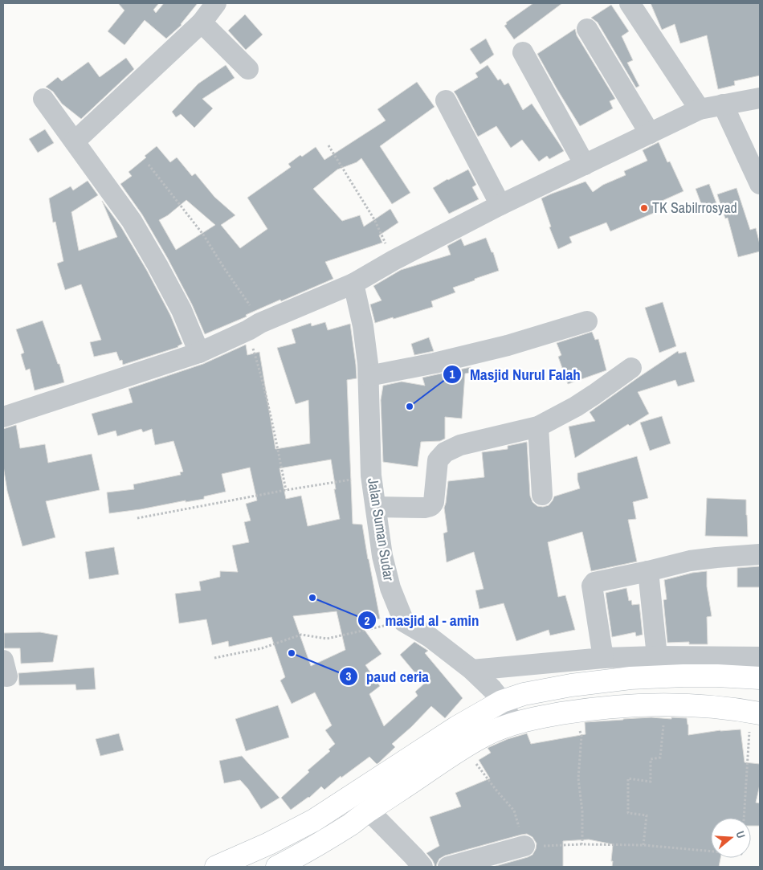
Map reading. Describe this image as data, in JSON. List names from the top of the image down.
{
  "streets": {
    "street": ["Jalan Suman Sudar"]
  },
  "places": [
    "TK Sabilrrosyad",
    "Masjid Nurul Falah",
    "masjid al - amin",
    "paud ceria"
  ],
  "north": "right"
}
